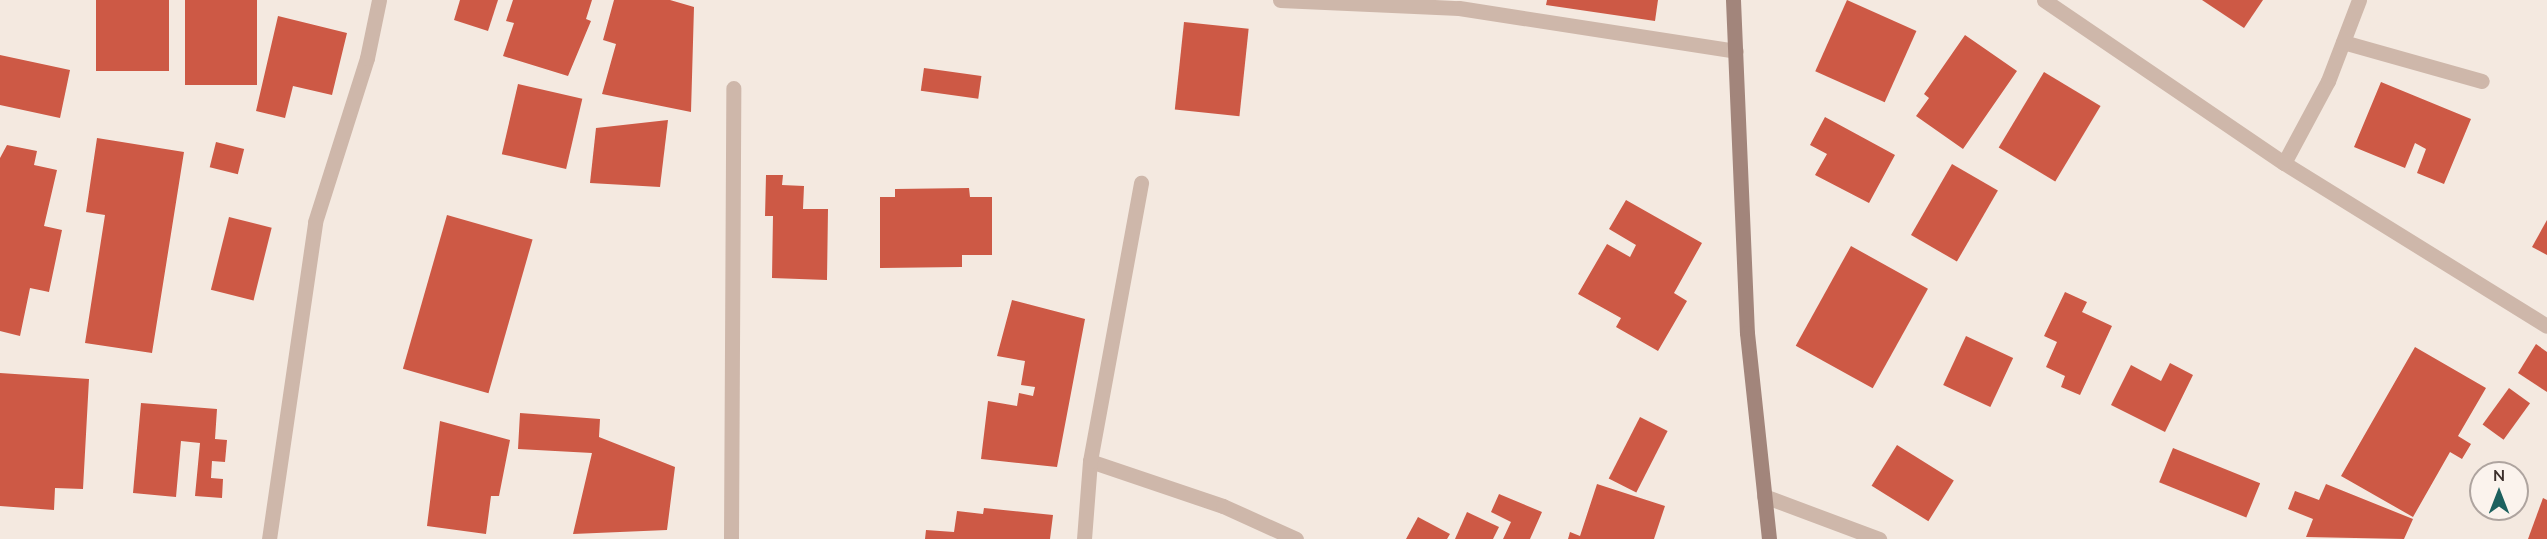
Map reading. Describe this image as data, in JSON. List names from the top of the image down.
{
  "north": "top"
}
